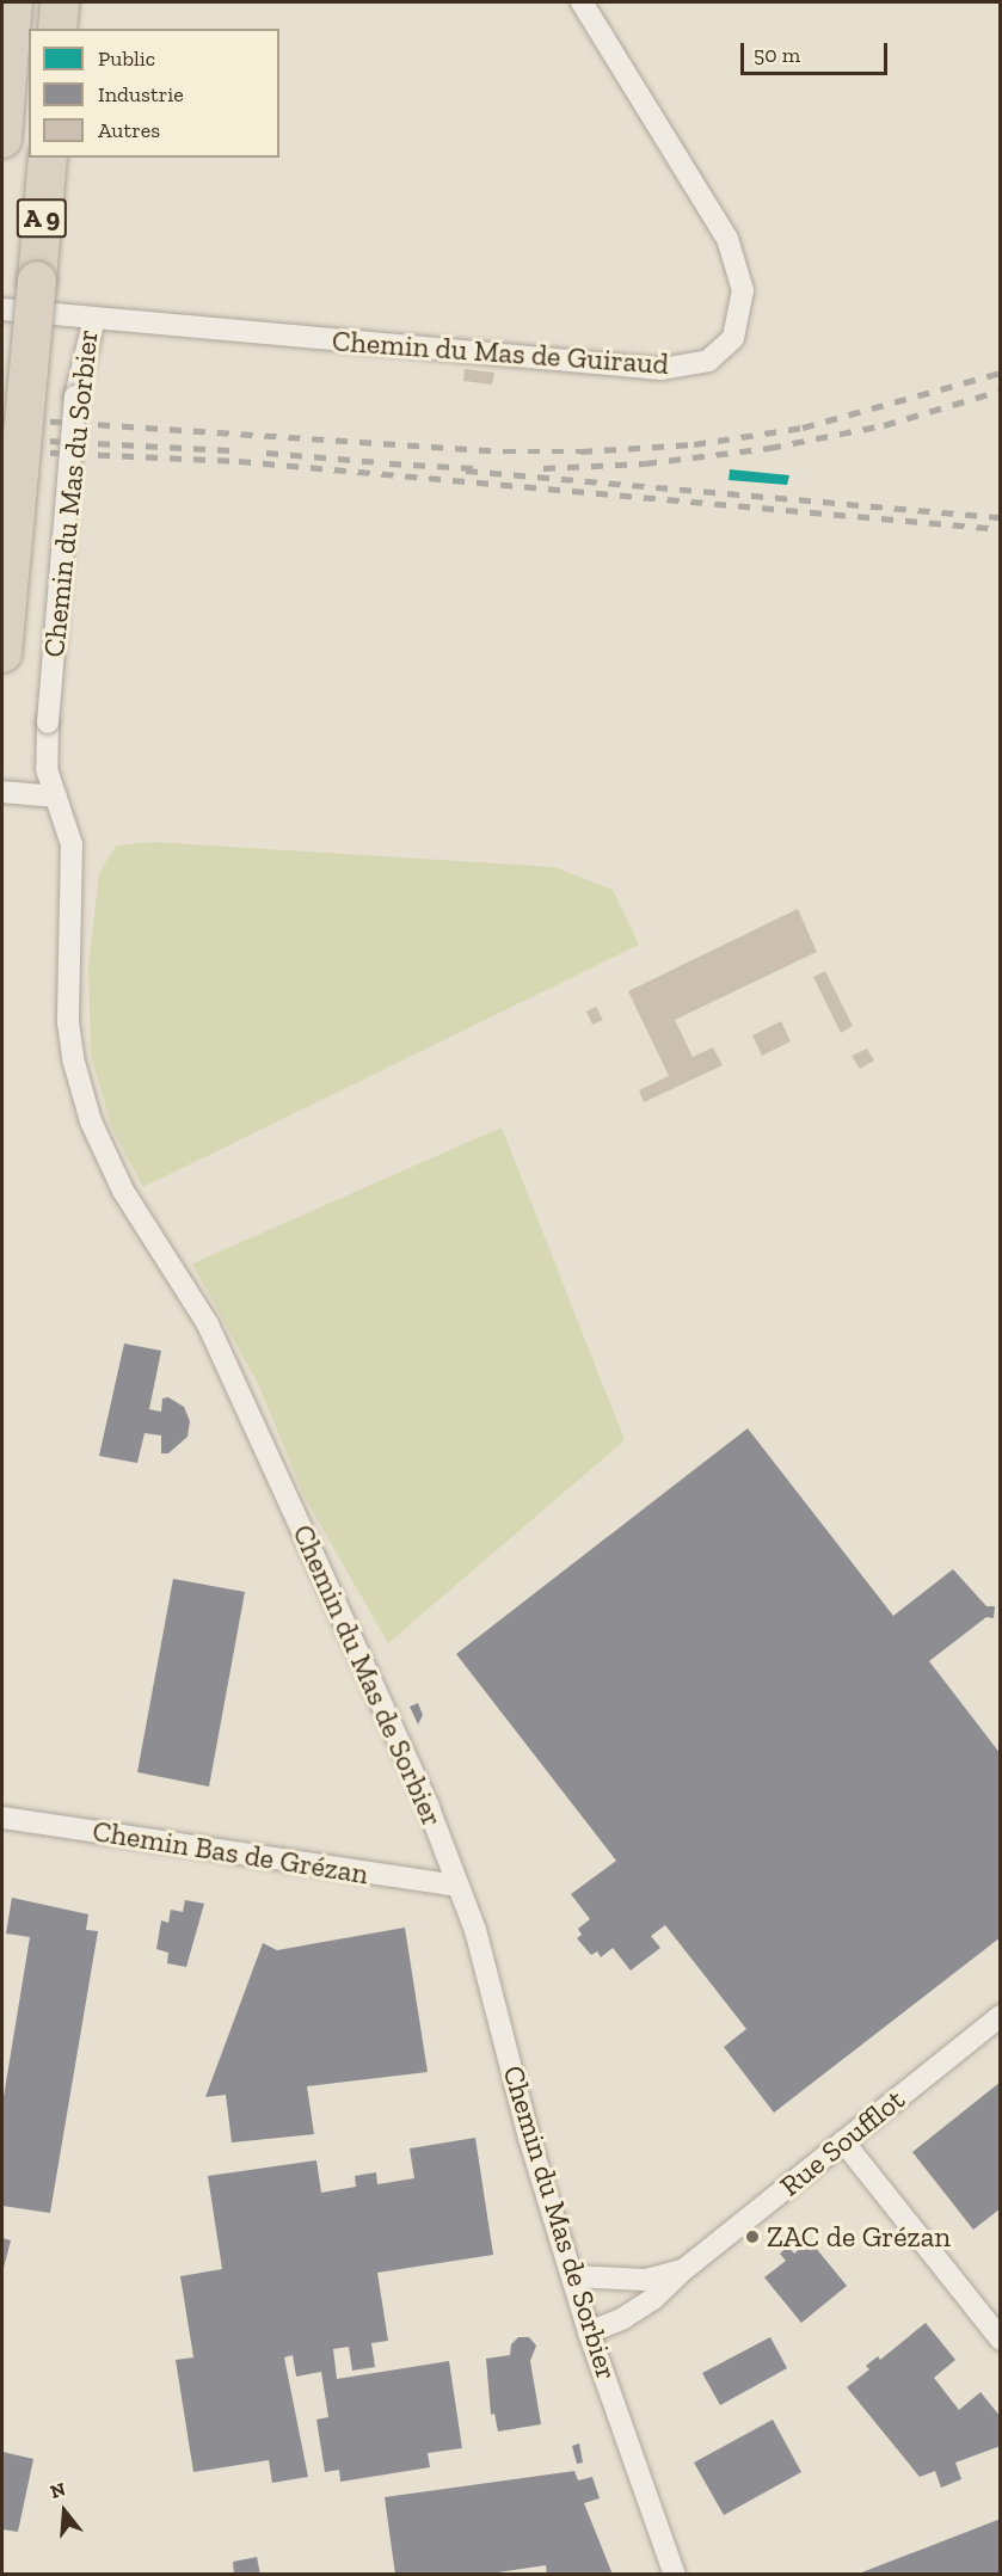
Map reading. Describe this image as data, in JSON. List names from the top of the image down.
{
  "streets": {
    "highway": ["A 9"],
    "street": [
      "Chemin du Mas de Guiraud",
      "Chemin du Mas du Sorbier",
      "Chemin du Mas de Sorbier",
      "Chemin Bas de Grézan",
      "Rue Soufflot"
    ]
  },
  "crossings": [
    ["Chemin du Mas de Guiraud", "Chemin du Mas du Sorbier"],
    ["Chemin du Mas du Sorbier", "Chemin du Mas de Sorbier"],
    ["Chemin du Mas de Sorbier", "Chemin Bas de Grézan"],
    ["Chemin du Mas de Sorbier", "Rue Soufflot"]
  ],
  "places": ["ZAC de Grézan"],
  "legend": ["Public", "Industrie", "Autres"],
  "scale_bar": "50 m",
  "north": "top"
}
